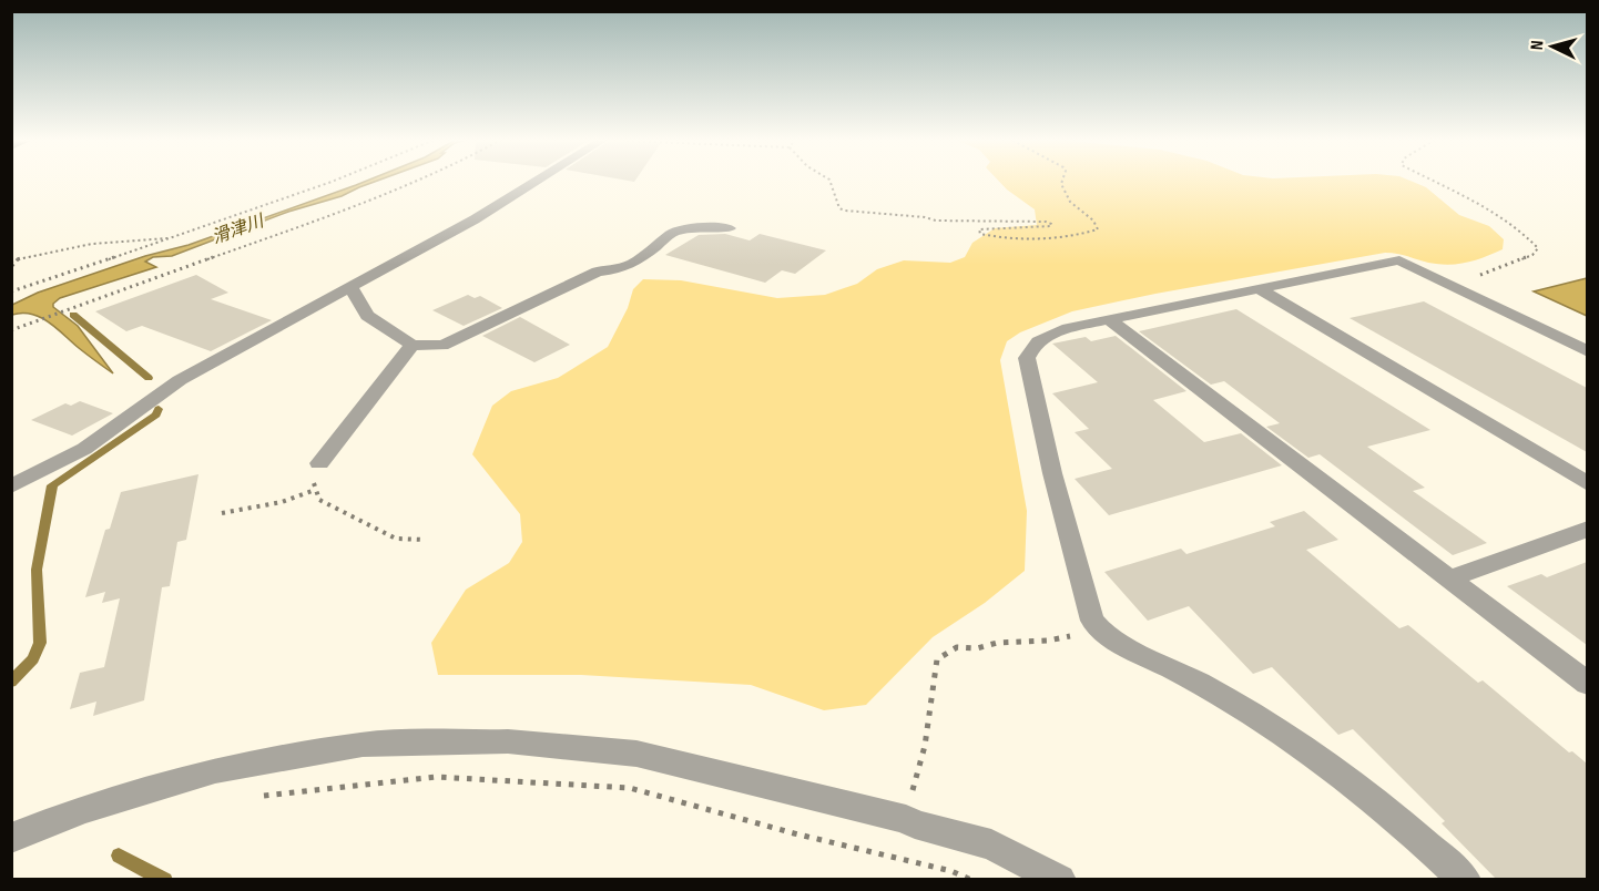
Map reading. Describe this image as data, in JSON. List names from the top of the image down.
{
  "water": ["滑津川"],
  "north": "left"
}
